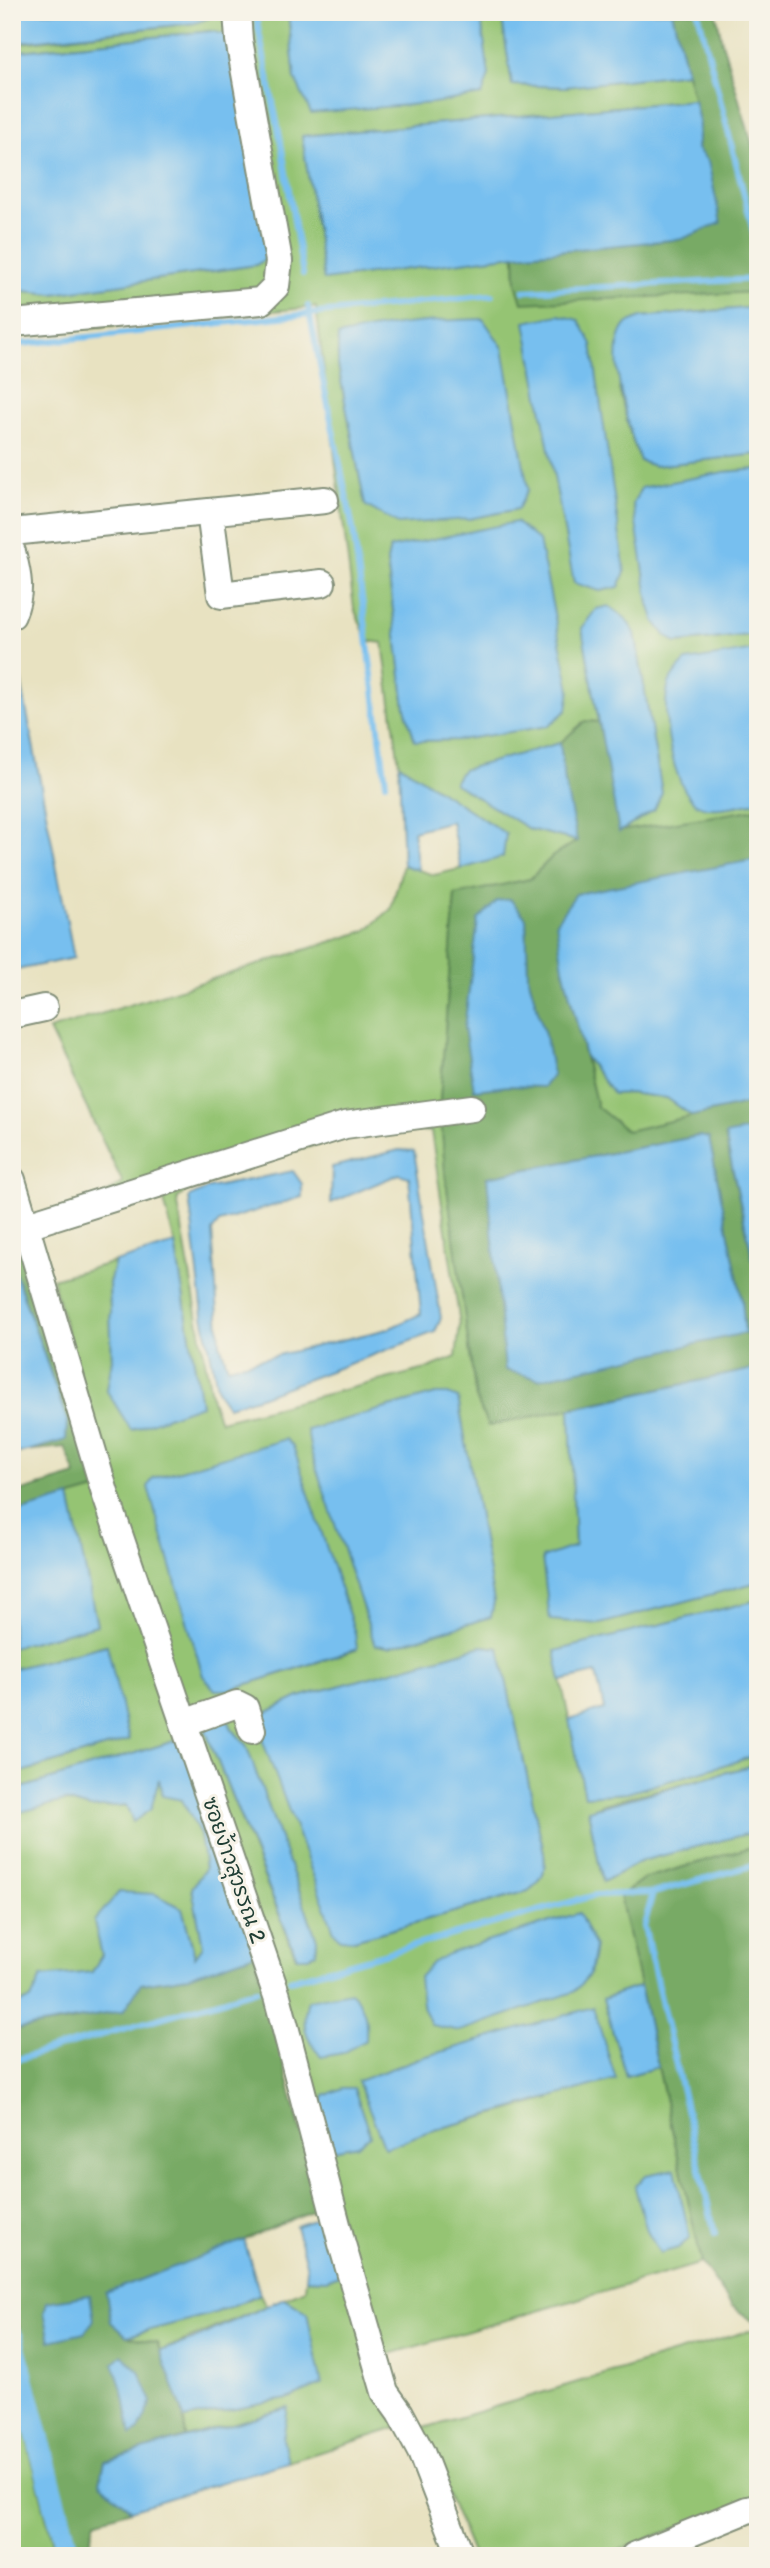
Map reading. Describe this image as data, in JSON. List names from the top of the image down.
{
  "streets": {
    "street": ["ซอยง้าวสุวรรณ 2"]
  }
}
